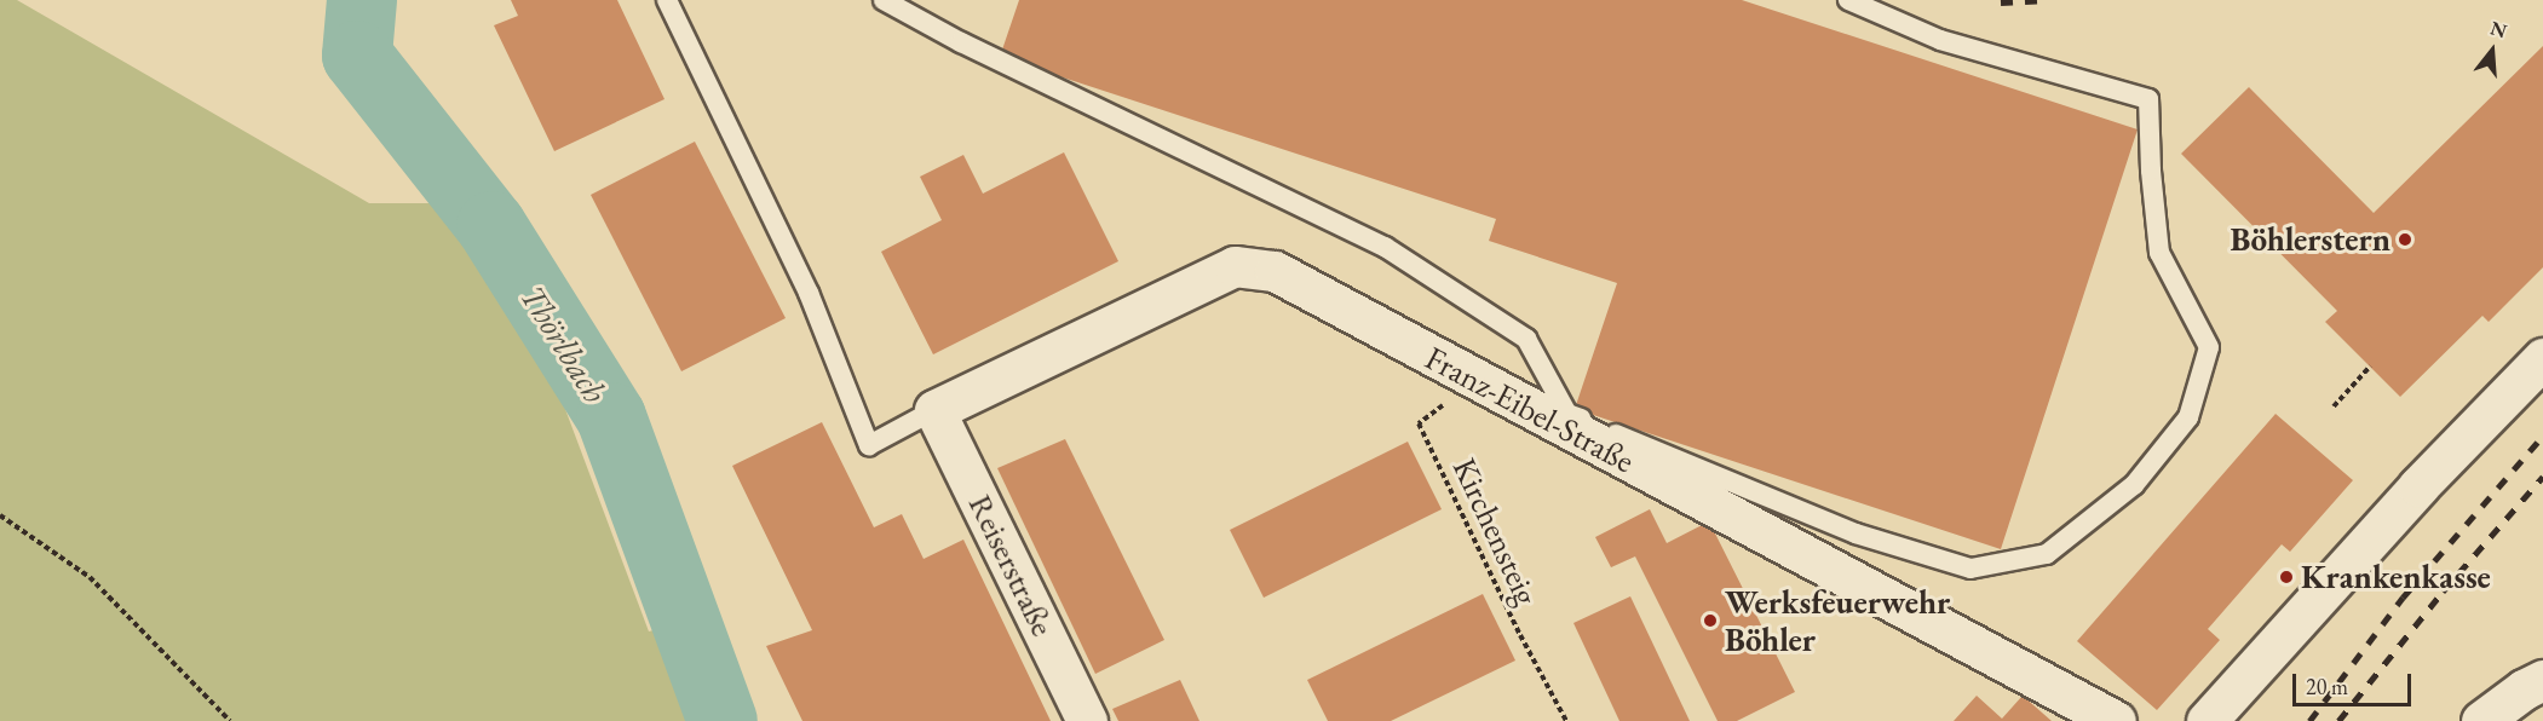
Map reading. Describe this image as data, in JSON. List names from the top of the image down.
{
  "streets": {
    "street": ["Franz-Eibel-Straße", "Reiserstraße"],
    "path": ["Kirchensteig"]
  },
  "crossings": [
    ["Franz-Eibel-Straße", "Kirchensteig"],
    ["Franz-Eibel-Straße", "Reiserstraße"]
  ],
  "water": ["Thörlbach"],
  "places": ["Böhlerstern", "Krankenkasse", "Werksfeuerwehr Böhler"],
  "scale_bar": "20 m",
  "north": "top"
}
